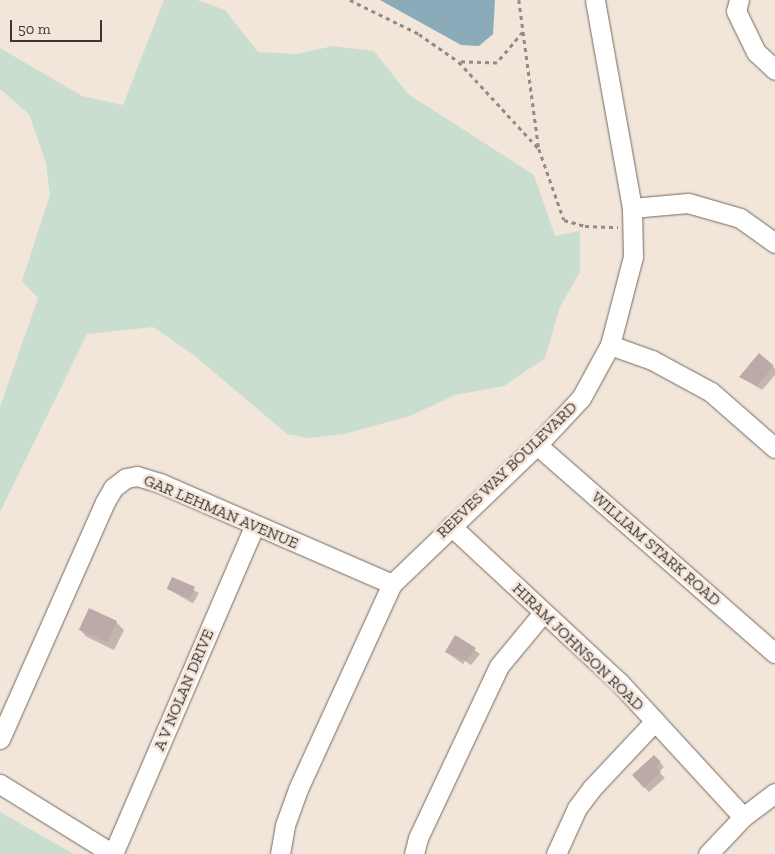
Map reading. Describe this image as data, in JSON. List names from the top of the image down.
{
  "streets": {
    "street": [
      "REEVES WAY BOULEVARD",
      "GAR LEHMAN AVENUE",
      "WILLIAM STARK ROAD",
      "HIRAM JOHNSON ROAD",
      "A V NOLAN DRIVE"
    ]
  },
  "crossings": [
    ["REEVES WAY BOULEVARD", "GAR LEHMAN AVENUE"],
    ["REEVES WAY BOULEVARD", "WILLIAM STARK ROAD"],
    ["REEVES WAY BOULEVARD", "HIRAM JOHNSON ROAD"],
    ["GAR LEHMAN AVENUE", "A V NOLAN DRIVE"]
  ],
  "scale_bar": "50 m"
}
